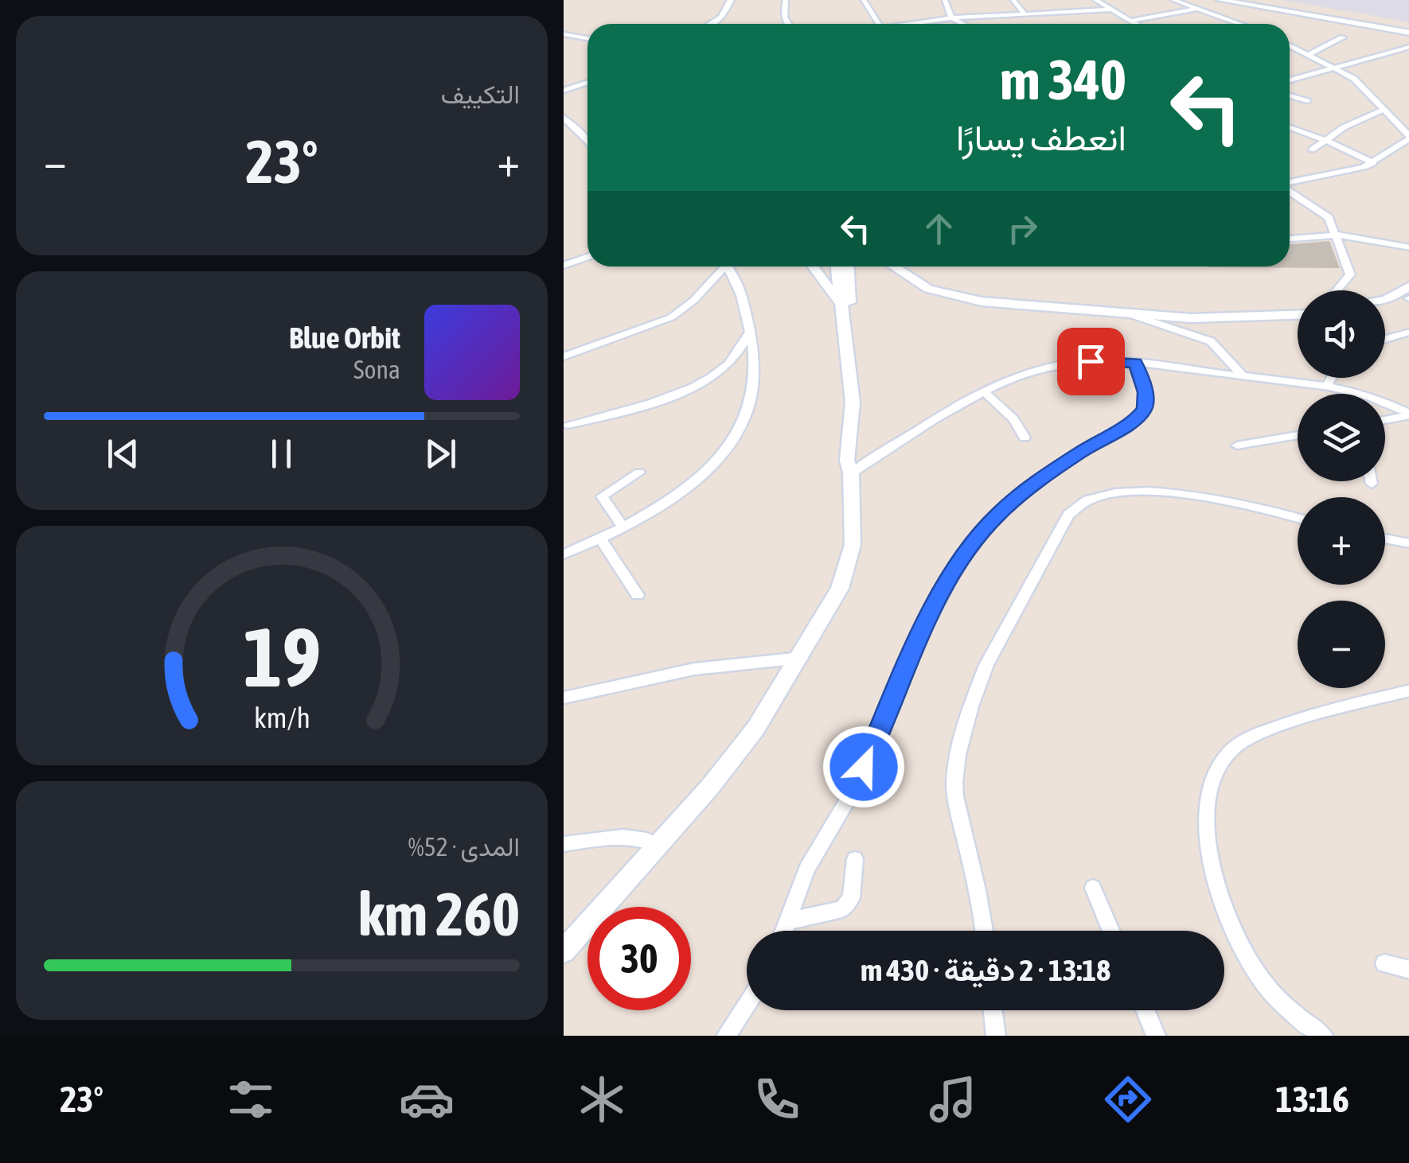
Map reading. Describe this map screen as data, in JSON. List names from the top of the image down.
{
  "page": {
    "tile": [
      "التكييف",
      ["المدى · 52%", "260 km"]
    ],
    "turn": ["340 m", "انعطف يسارًا"],
    "heat": ["−", "23°", "+"],
    "map_buttons": ["+", "−"],
    "song": ["Blue Orbit", "Sona"],
    "limit": "30",
    "trip": "13:18 · 2 دقيقة · 430 m",
    "tabs": ["13:16", "23°"],
    "gauge": ["19", "km/h"]
  }
}
